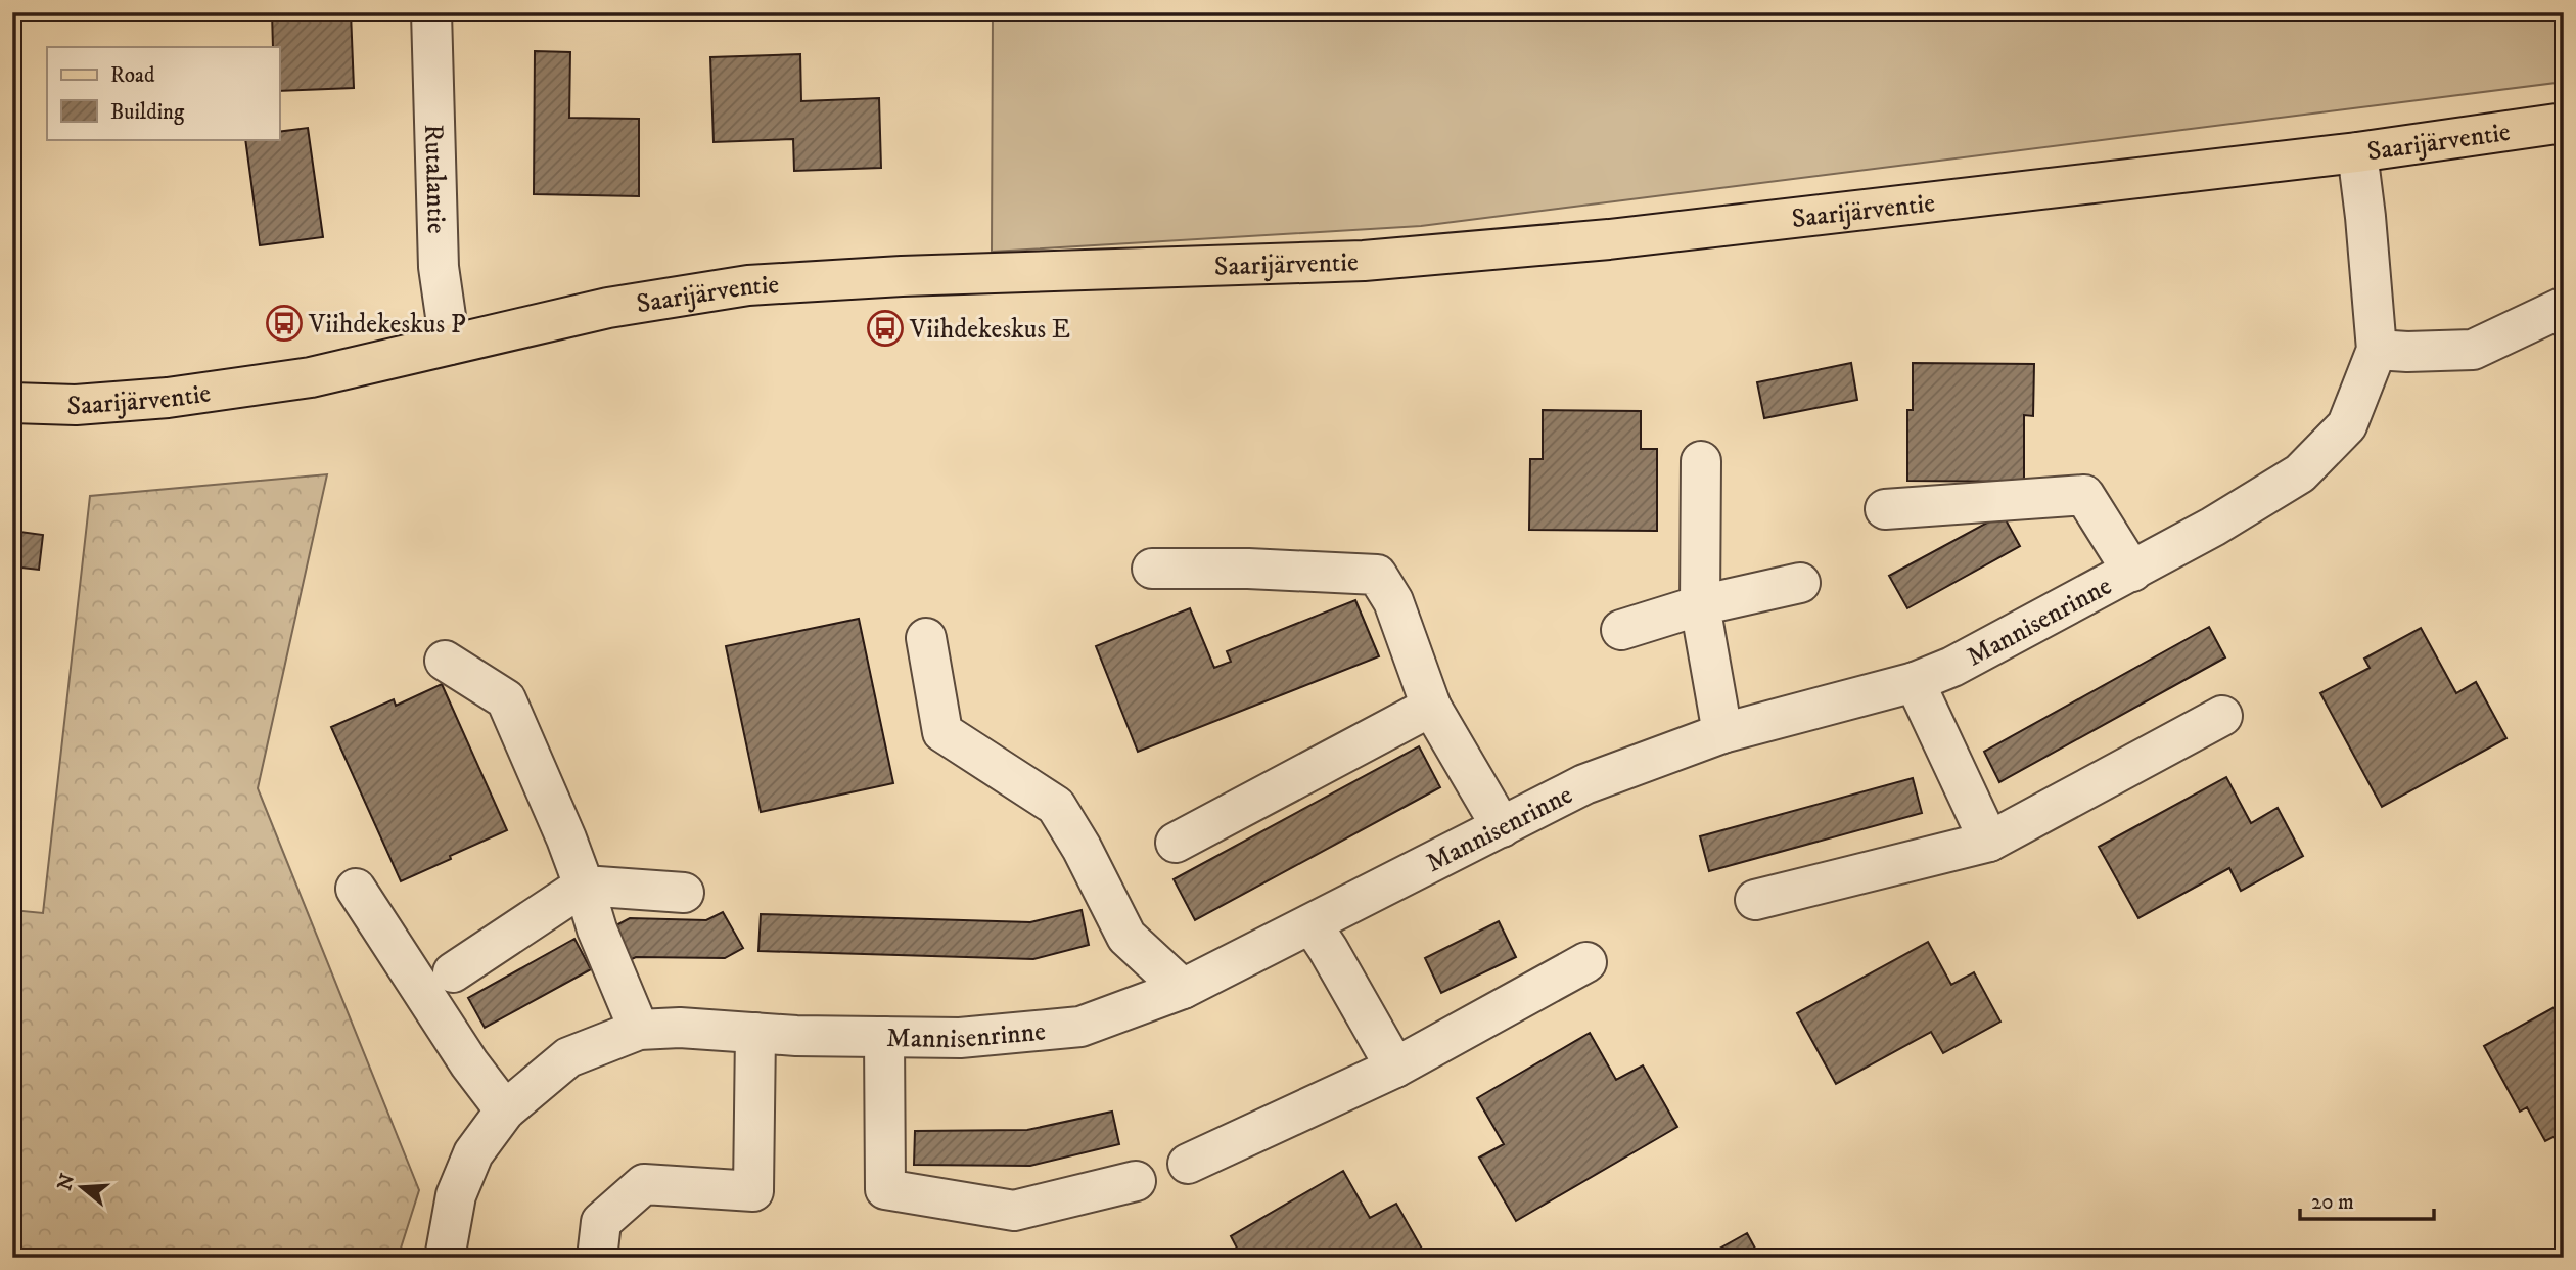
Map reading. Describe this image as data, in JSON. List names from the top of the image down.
{
  "streets": {
    "main road": ["Saarijärventie"],
    "street": ["Rutalantie", "Mannisenrinne"]
  },
  "crossings": [
    ["Saarijärventie", "Rutalantie"],
    ["Saarijärventie", "Mannisenrinne"]
  ],
  "places": {
    "bus stop": ["Viihdekeskus P", "Viihdekeskus E"]
  },
  "legend": ["Road", "Building"],
  "scale_bar": "20 m",
  "north": "left"
}
